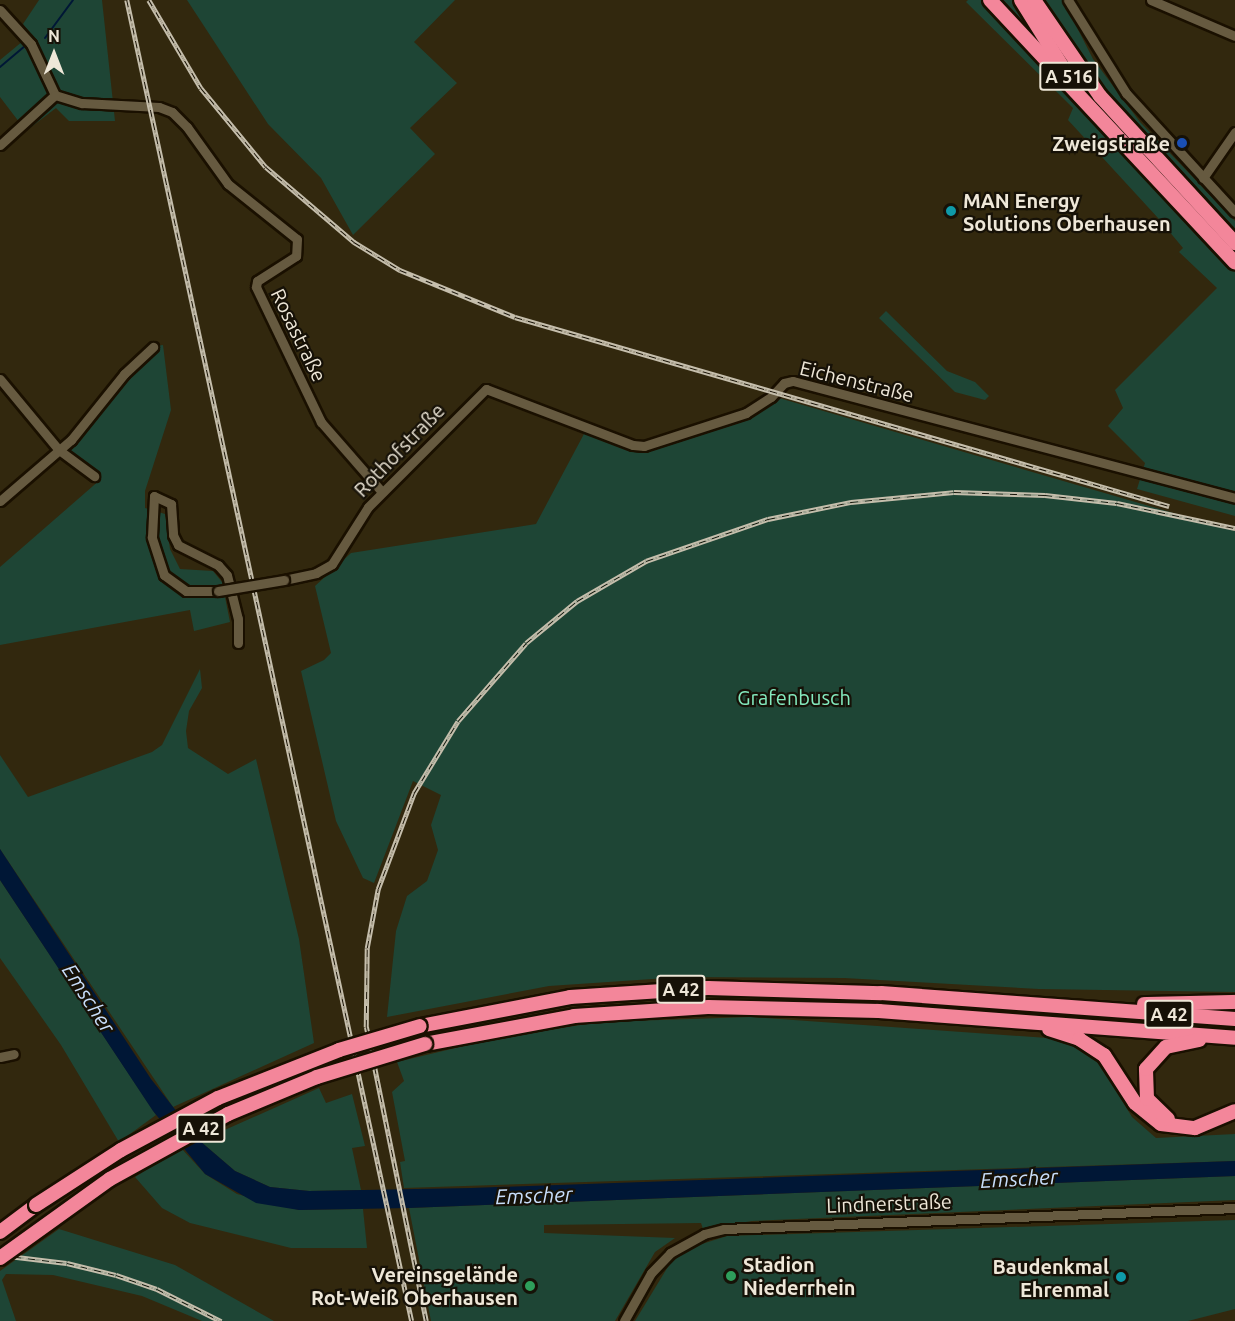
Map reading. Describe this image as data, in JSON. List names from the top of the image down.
{
  "streets": {
    "highway": ["A 516", "A 42"],
    "street": [
      "Rosastraße",
      "Eichenstraße",
      "Rothofstraße",
      "Lindnerstraße"
    ]
  },
  "crossings": [
    ["Rosastraße", "Rothofstraße"],
    ["Eichenstraße", "Rothofstraße"]
  ],
  "water": ["Emscher"],
  "parks": ["Grafenbusch"],
  "places": [
    "Zweigstraße",
    "MAN Energy Solutions Oberhausen",
    "Stadion Niederrhein",
    "Baudenkmal Ehrenmal",
    "Vereinsgelände Rot-Weiß Oberhausen"
  ],
  "north": "top"
}
